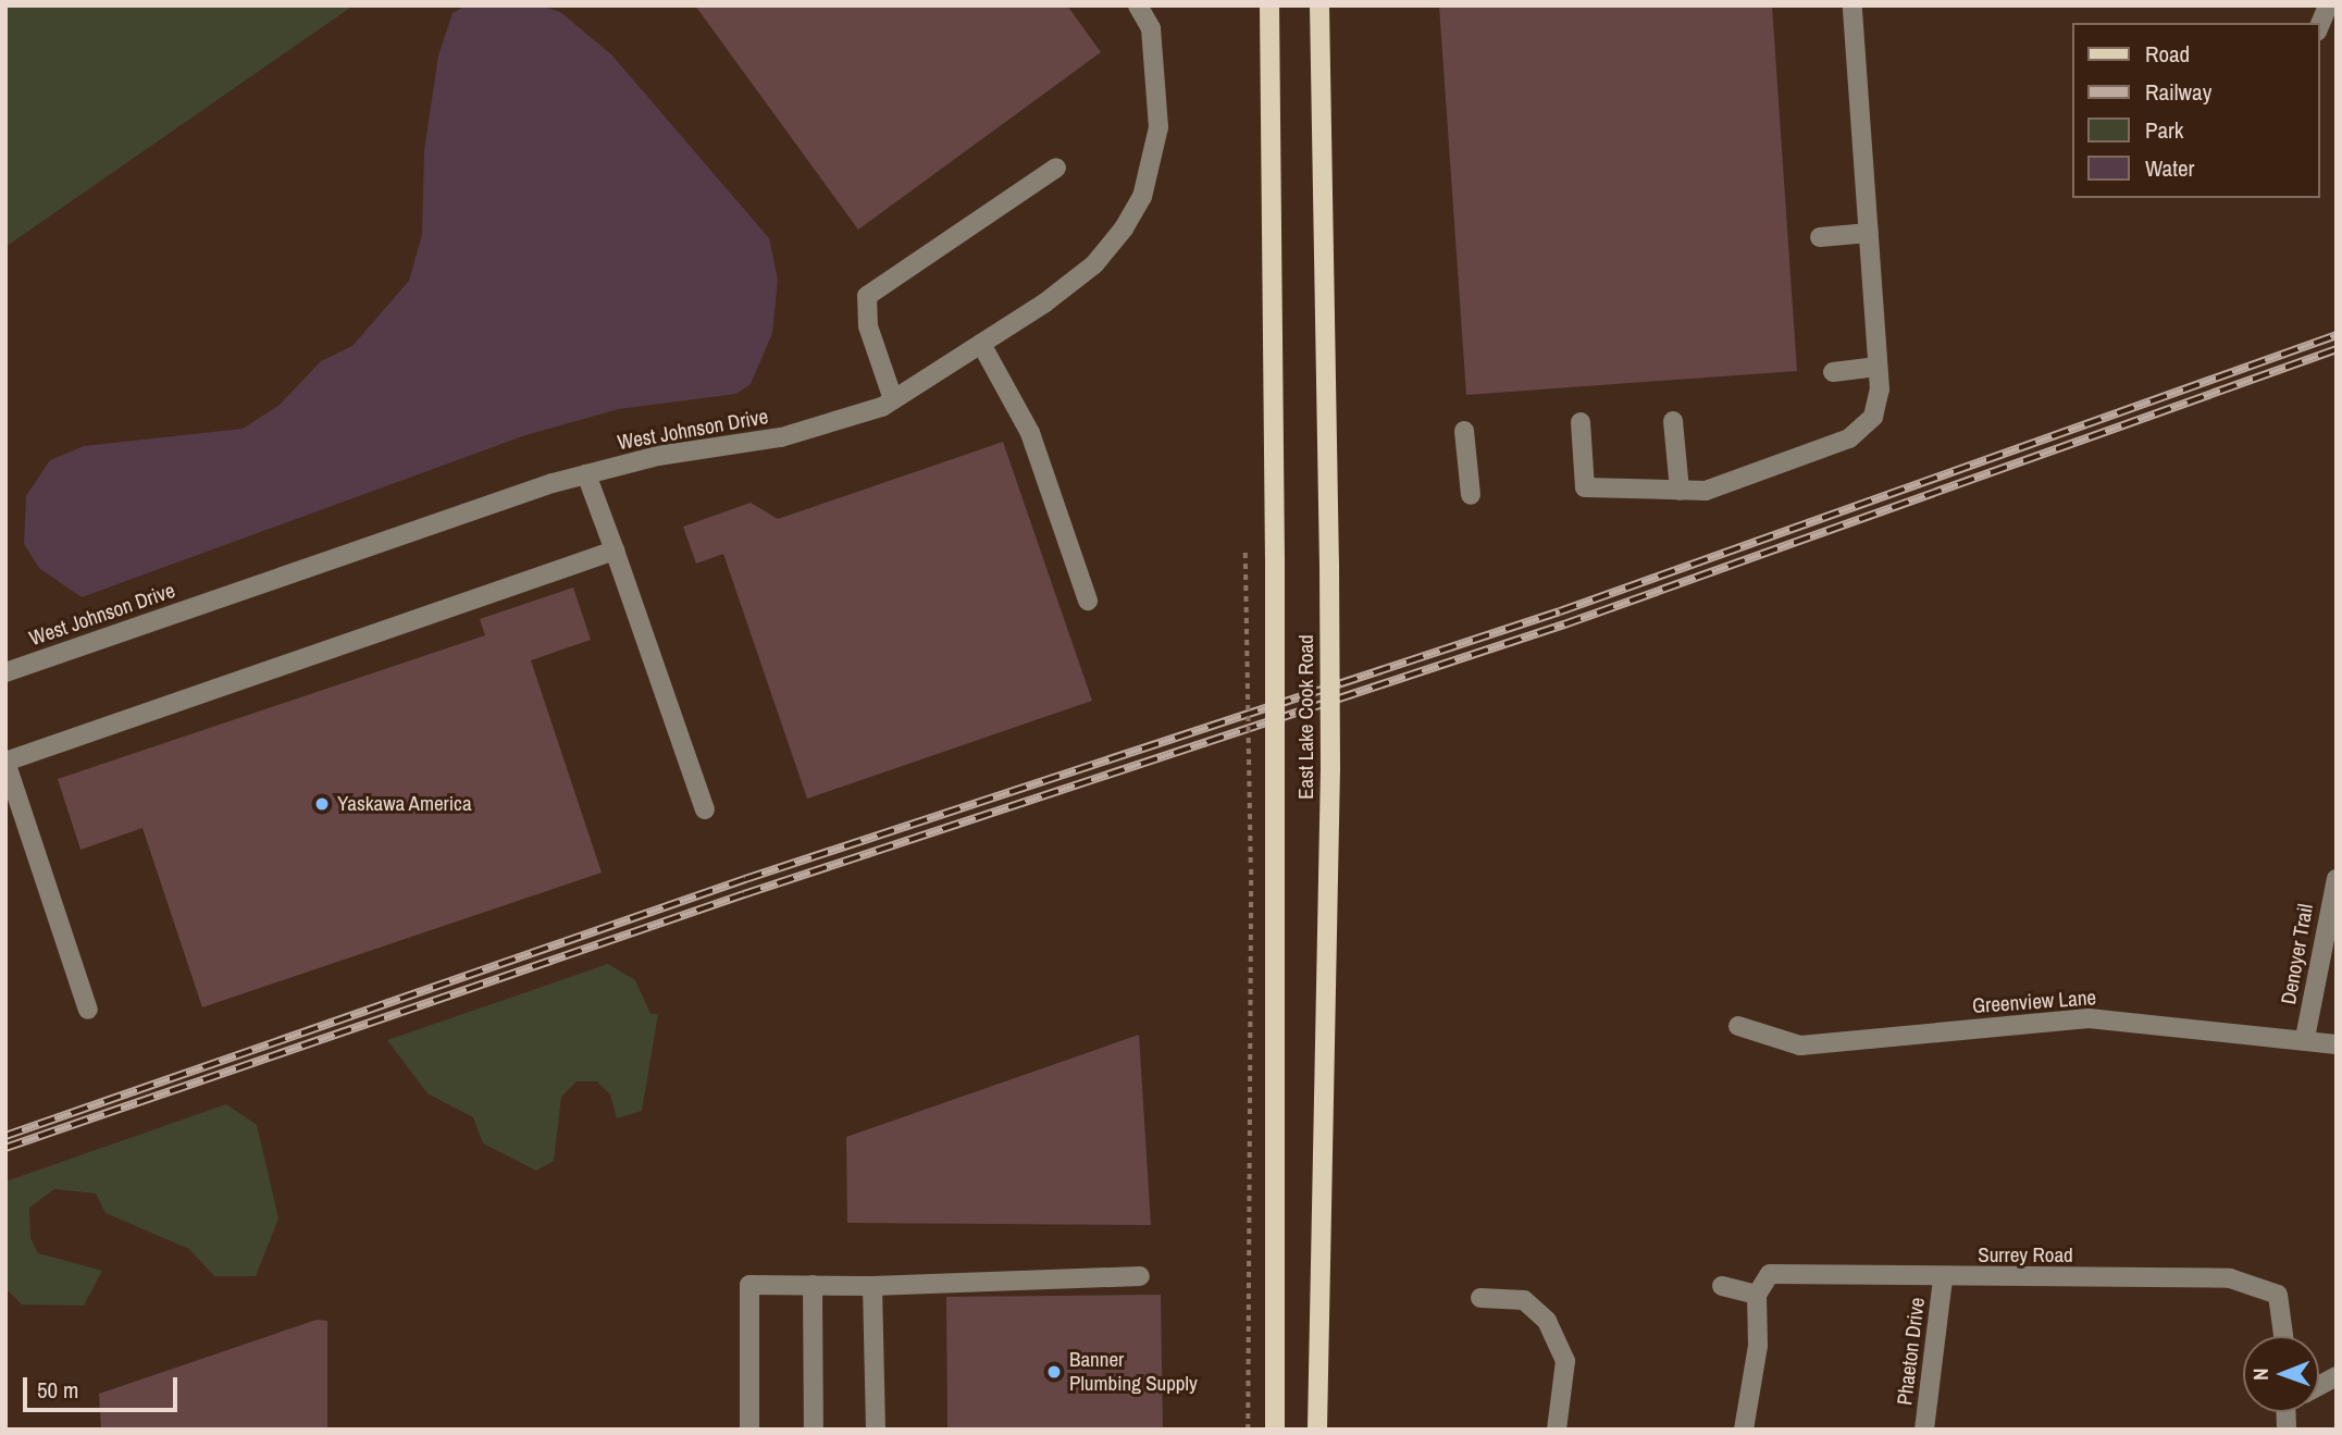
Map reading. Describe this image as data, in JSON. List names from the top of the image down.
{
  "streets": {
    "main road": ["East Lake Cook Road"],
    "street": [
      "West Johnson Drive",
      "Denoyer Trail",
      "Greenview Lane",
      "Surrey Road",
      "Phaeton Drive"
    ]
  },
  "crossings": [
    ["Denoyer Trail", "Greenview Lane"],
    ["Surrey Road", "Phaeton Drive"]
  ],
  "places": ["Yaskawa America", "Banner Plumbing Supply"],
  "legend": [
    "Road",
    "Railway",
    "Park",
    "Water"
  ],
  "scale_bar": "50 m",
  "north": "left"
}
